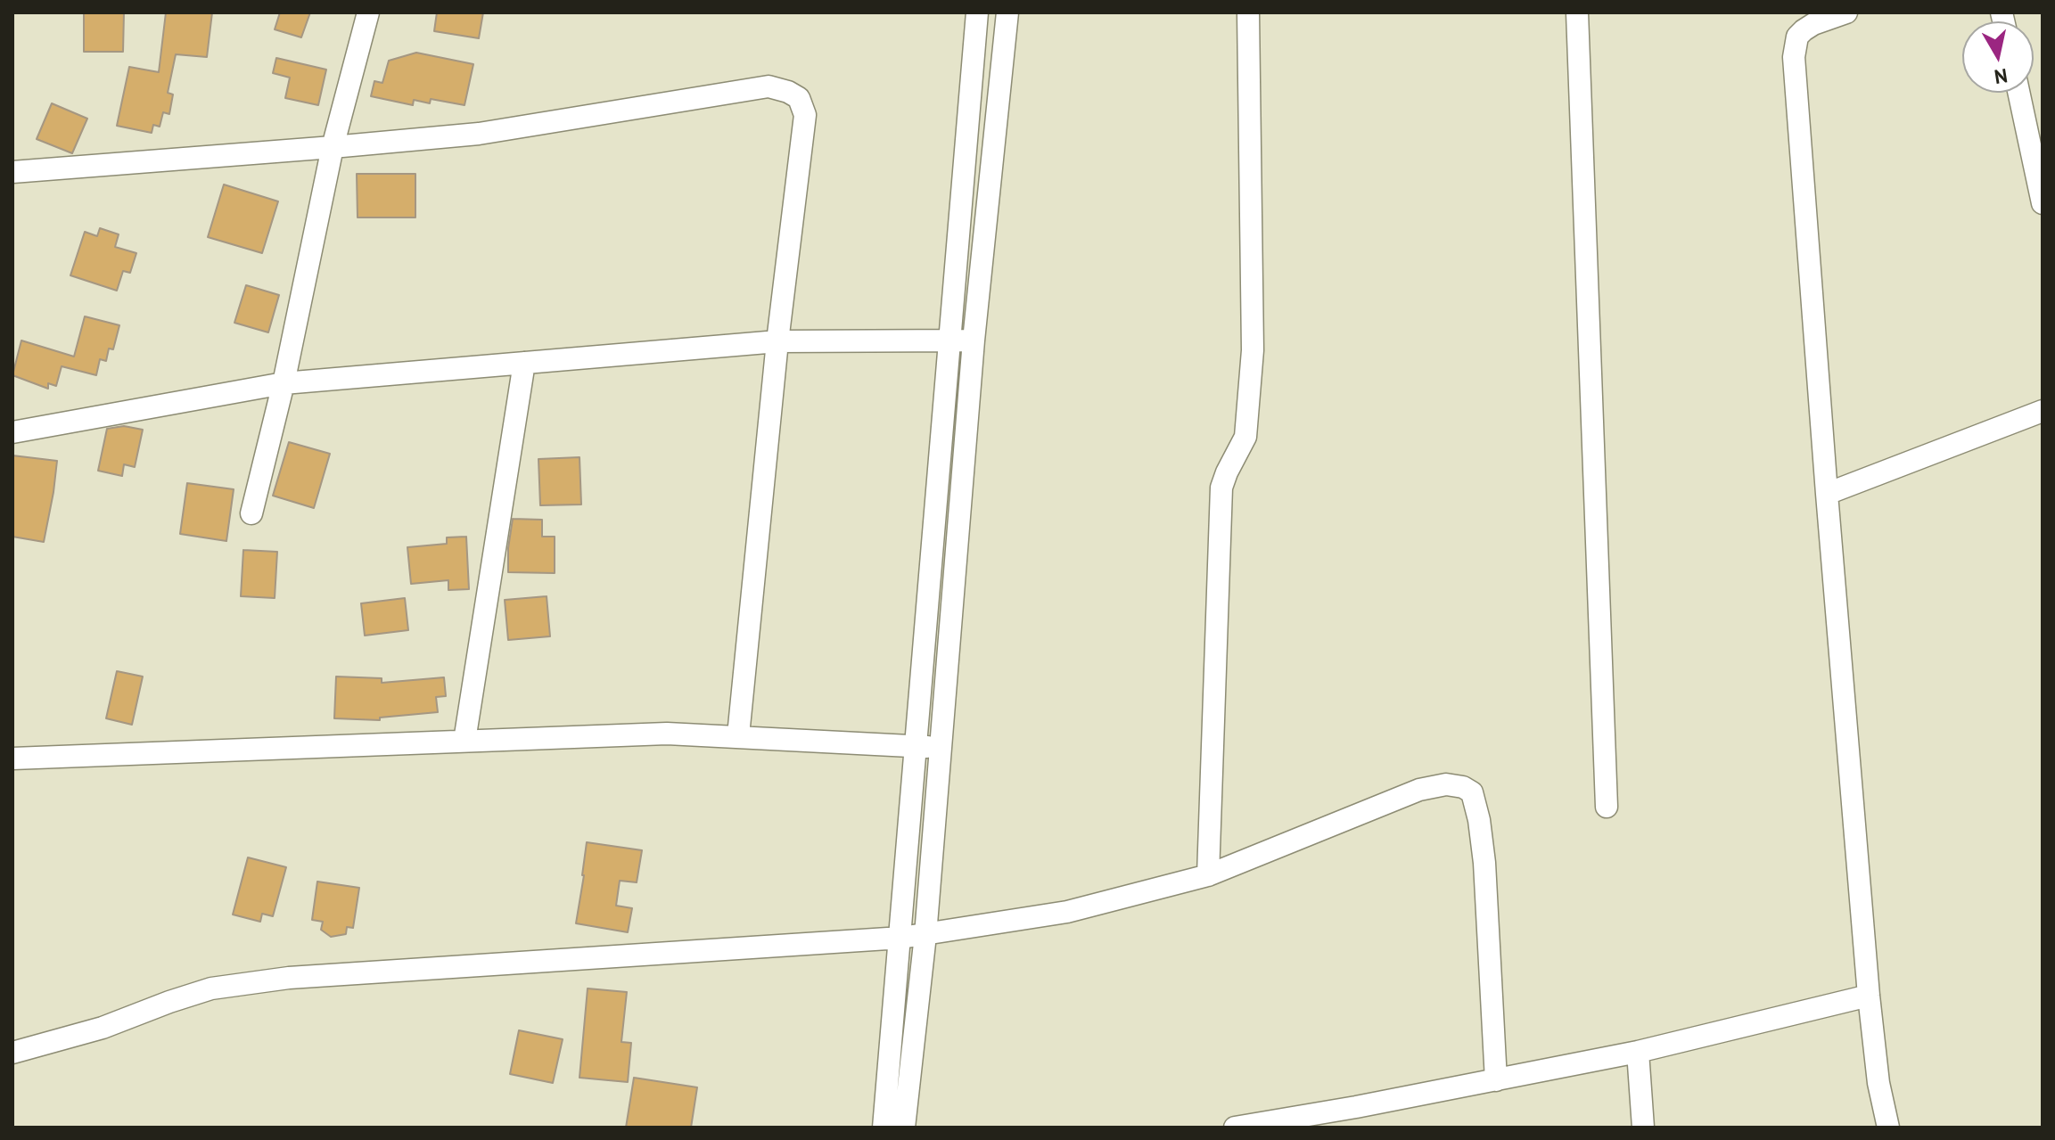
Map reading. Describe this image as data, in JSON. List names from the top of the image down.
{
  "north": "bottom"
}
